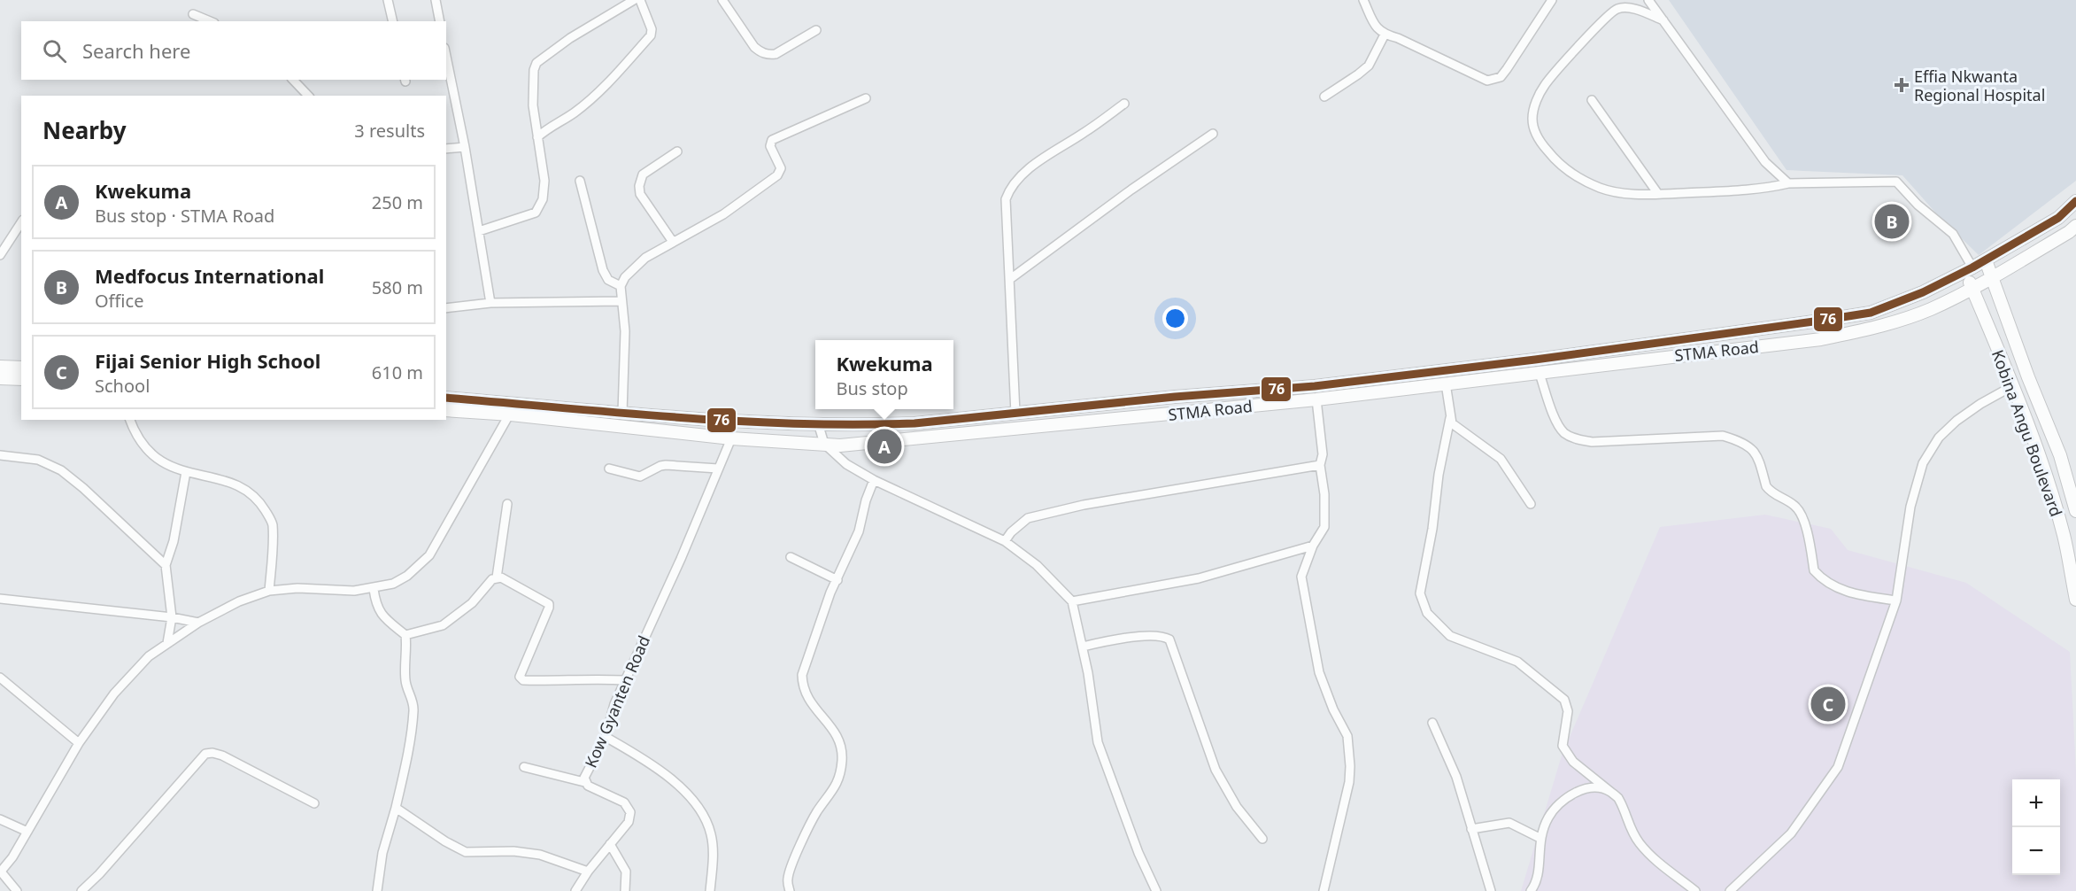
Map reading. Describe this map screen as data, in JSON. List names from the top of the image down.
{
  "streets": {
    "main road": ["STMA Road", "Kobina Angu Boulevard"],
    "street": ["Kow Gyanten Road"]
  },
  "crossings": [
    ["STMA Road", "Kobina Angu Boulevard"],
    ["STMA Road", "Kow Gyanten Road"]
  ],
  "places": {
    "health": ["Effia Nkwanta Regional Hospital"]
  },
  "lines": ["transit line 76"],
  "page": {
    "search": "Search here",
    "heading": ["Nearby", "3 results"],
    "list": [
      {
        "mark": "A",
        "name": "Kwekuma",
        "note": "Bus stop · STMA Road",
        "value": "250 m"
      },
      {
        "mark": "B",
        "name": "Medfocus International",
        "note": "Office",
        "value": "580 m"
      },
      {
        "mark": "C",
        "name": "Fijai Senior High School",
        "note": "School",
        "value": "610 m"
      }
    ],
    "pins": ["B", "A", "C"],
    "popup": ["Kwekuma", "Bus stop"],
    "map_buttons": ["+", "−"]
  }
}
